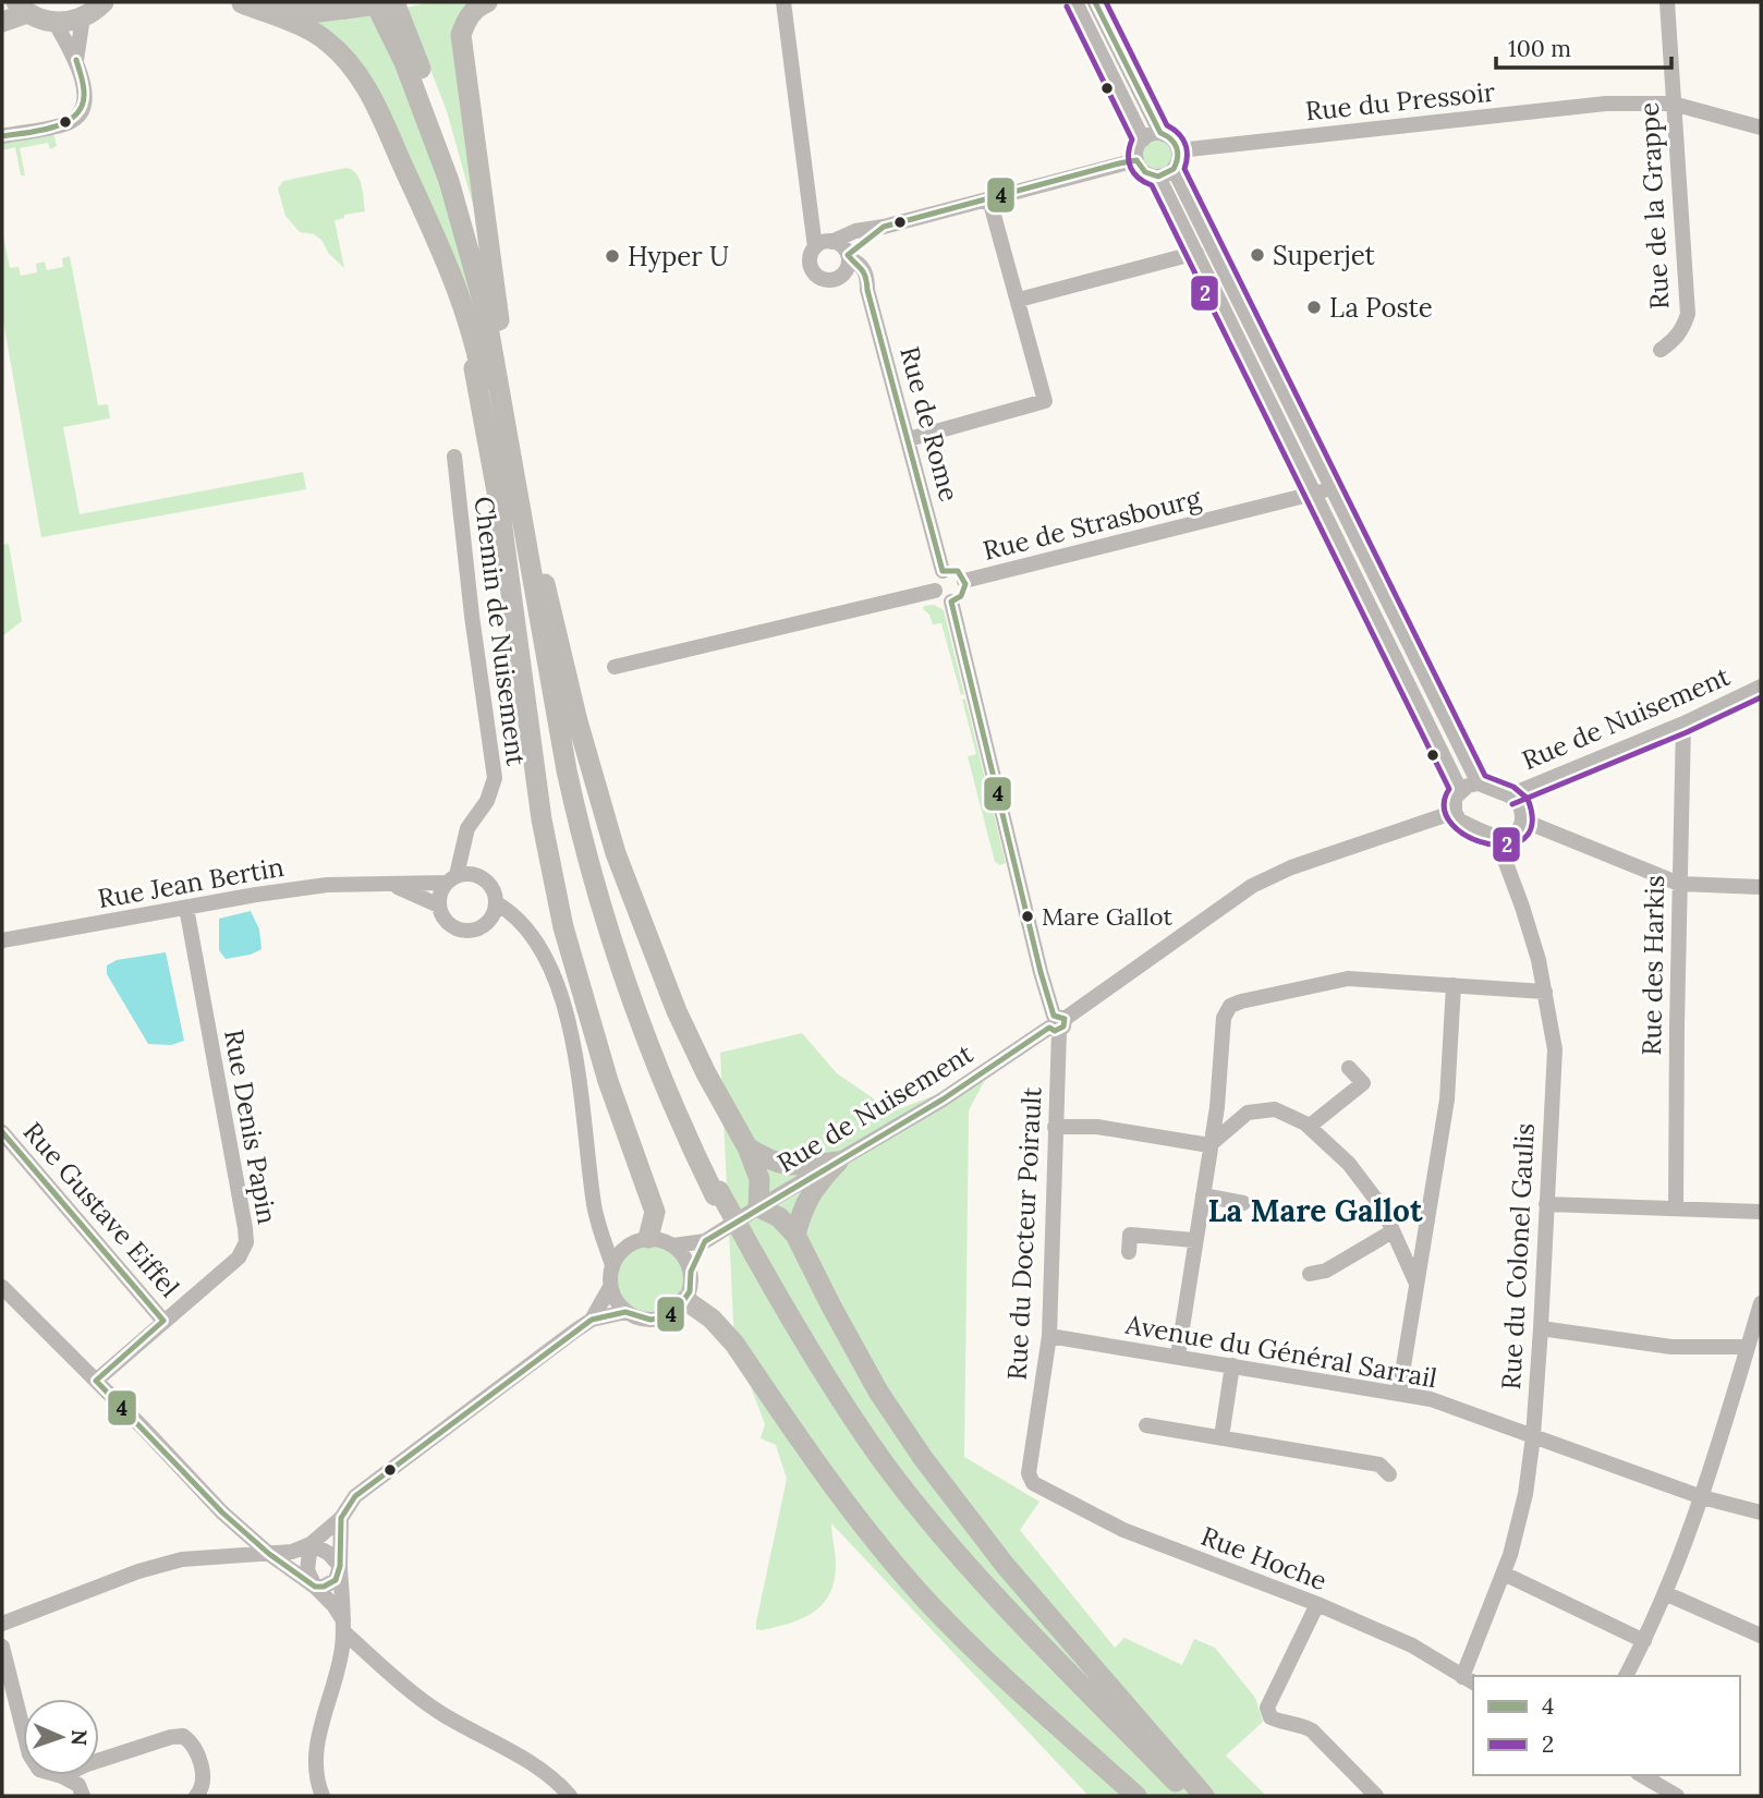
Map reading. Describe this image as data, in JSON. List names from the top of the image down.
{
  "streets": {
    "street": [
      "Rue du Pressoir",
      "Rue de la Grappe",
      "Rue de Rome",
      "Rue de Strasbourg",
      "Chemin de Nuisement",
      "Rue de Nuisement",
      "Rue Jean Bertin",
      "Rue des Harkis",
      "Rue Denis Papin",
      "Rue Gustave Eiffel",
      "Rue du Docteur Poirault",
      "Rue du Colonel Gaulis",
      "Avenue du Général Sarrail",
      "Rue Hoche"
    ]
  },
  "crossings": [
    ["Rue du Pressoir", "Rue de la Grappe"],
    ["Rue de Rome", "Rue de Strasbourg"],
    ["Chemin de Nuisement", "Rue Jean Bertin"],
    ["Rue de Nuisement", "Rue des Harkis"],
    ["Rue de Nuisement", "Rue du Docteur Poirault"],
    ["Rue de Nuisement", "Rue du Colonel Gaulis"],
    ["Rue Jean Bertin", "Rue Denis Papin"],
    ["Rue Denis Papin", "Rue Gustave Eiffel"],
    ["Rue du Docteur Poirault", "Avenue du Général Sarrail"],
    ["Rue du Docteur Poirault", "Rue Hoche"],
    ["Rue du Colonel Gaulis", "Avenue du Général Sarrail"],
    ["Rue du Colonel Gaulis", "Rue Hoche"]
  ],
  "districts": ["La Mare Gallot"],
  "places": [
    "Superjet",
    "Hyper U",
    "La Poste",
    "Mare Gallot"
  ],
  "lines": ["transit line 4", "transit line 2"],
  "legend": ["4", "2"],
  "scale_bar": "100 m",
  "north": "right"
}
